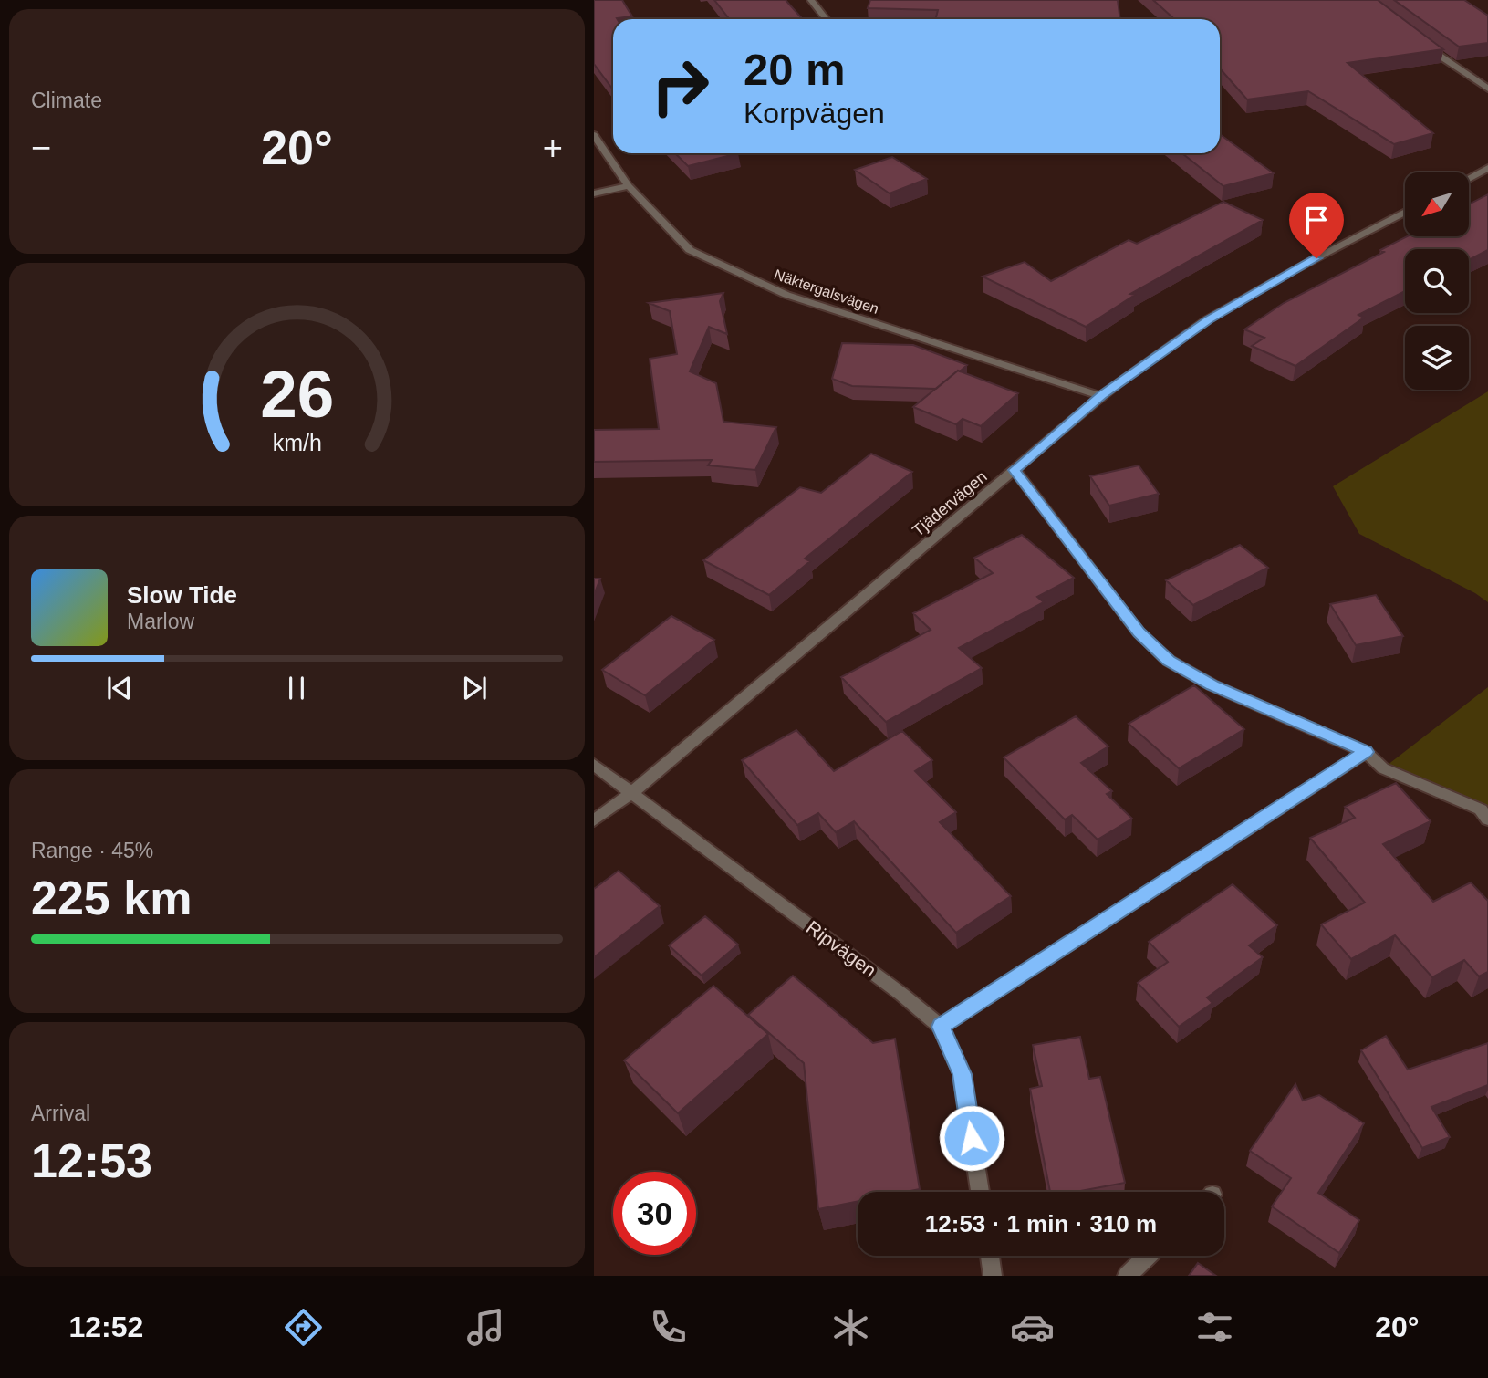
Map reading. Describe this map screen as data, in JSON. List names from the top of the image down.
{
  "streets": {
    "street": ["Näktergalsvägen", "Tjädervägen", "Ripvägen"]
  },
  "crossings": [
    ["Näktergalsvägen", "Tjädervägen"],
    ["Tjädervägen", "Ripvägen"]
  ],
  "north": "bottom left",
  "page": {
    "tile": [
      "Climate",
      ["Range · 45%", "225 km"],
      ["Arrival", "12:53"]
    ],
    "turn": ["20 m", "Korpvägen"],
    "heat": ["−", "20°", "+"],
    "song": ["Slow Tide", "Marlow"],
    "limit": "30",
    "trip": "12:53 · 1 min · 310 m",
    "tabs": ["12:52", "20°"],
    "gauge": ["26", "km/h"]
  }
}
